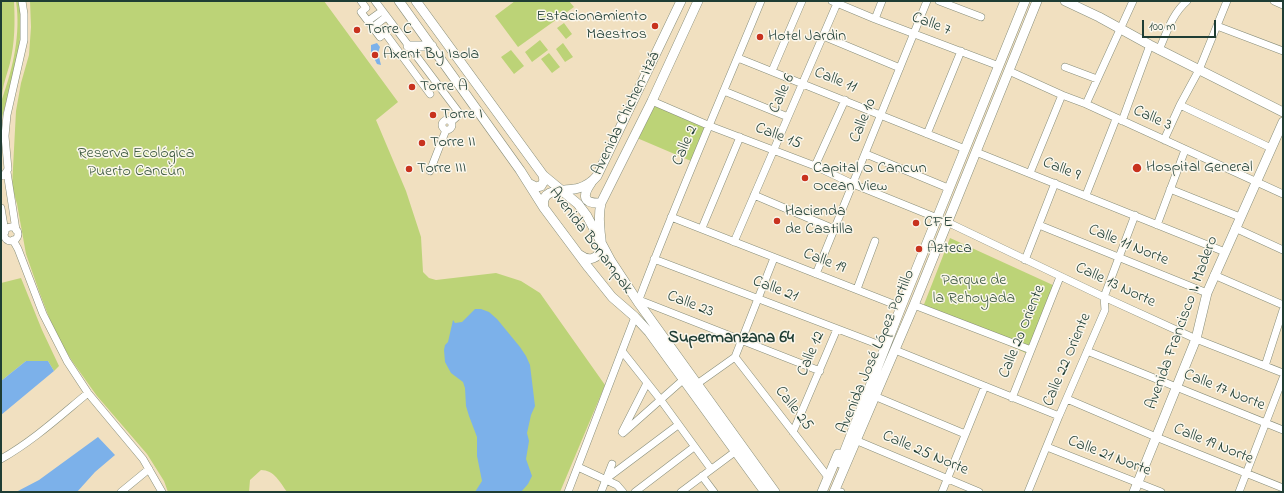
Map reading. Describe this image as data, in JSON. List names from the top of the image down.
{
  "streets": {
    "main road": [
      "Avenida Chichen-Itzá",
      "Avenida Bonampak",
      "Avenida Francisco I. Madero",
      "Avenida José López Portillo"
    ],
    "street": [
      "Calle 7",
      "Calle 11",
      "Calle 6",
      "Calle 3",
      "Calle 10",
      "Calle 15",
      "Calle 2",
      "Calle 9",
      "Calle 11 Norte",
      "Calle 19",
      "Calle 13 Norte",
      "Calle 21",
      "Calle 23",
      "Calle 20 Oriente",
      "Calle 12",
      "Calle 22 Oriente",
      "Calle 17 Norte",
      "Calle 25",
      "Calle 19 Norte",
      "Calle 25 Norte",
      "Calle 21 Norte"
    ]
  },
  "crossings": [
    ["Calle 7", "Calle 6"],
    ["Calle 7", "Calle 10"],
    ["Calle 7", "Avenida José López Portillo"],
    ["Calle 11", "Calle 6"],
    ["Calle 11", "Calle 10"],
    ["Calle 11", "Calle 2"],
    ["Calle 11", "Avenida José López Portillo"],
    ["Calle 6", "Calle 15"],
    ["Calle 6", "Calle 19"],
    ["Avenida Chichen-Itzá", "Calle 15"],
    ["Avenida Chichen-Itzá", "Avenida Bonampak"],
    ["Calle 3", "Avenida Francisco I. Madero"],
    ["Calle 3", "Avenida José López Portillo"],
    ["Calle 10", "Calle 15"],
    ["Calle 10", "Calle 19"],
    ["Calle 15", "Calle 2"],
    ["Calle 15", "Calle 13 Norte"],
    ["Calle 15", "Avenida José López Portillo"],
    ["Calle 2", "Avenida Bonampak"],
    ["Calle 2", "Calle 19"],
    ["Calle 2", "Calle 21"],
    ["Calle 2", "Calle 23"],
    ["Calle 9", "Avenida Francisco I. Madero"],
    ["Calle 9", "Avenida José López Portillo"],
    ["Calle 9", "Calle 22 Oriente"],
    ["Avenida Bonampak", "Calle 23"],
    ["Calle 11 Norte", "Avenida Francisco I. Madero"],
    ["Calle 11 Norte", "Calle 22 Oriente"],
    ["Calle 19", "Avenida José López Portillo"],
    ["Calle 13 Norte", "Avenida Francisco I. Madero"],
    ["Calle 13 Norte", "Calle 20 Oriente"],
    ["Calle 13 Norte", "Avenida José López Portillo"],
    ["Calle 13 Norte", "Calle 22 Oriente"],
    ["Calle 21", "Avenida José López Portillo"],
    ["Calle 21", "Calle 12"],
    ["Calle 23", "Calle 12"],
    ["Avenida Francisco I. Madero", "Calle 17 Norte"],
    ["Avenida Francisco I. Madero", "Calle 19 Norte"],
    ["Avenida Francisco I. Madero", "Calle 21 Norte"],
    ["Calle 20 Oriente", "Calle 25 Norte"],
    ["Calle 12", "Calle 25"],
    ["Calle 22 Oriente", "Calle 17 Norte"],
    ["Calle 22 Oriente", "Calle 19 Norte"],
    ["Calle 22 Oriente", "Calle 21 Norte"]
  ],
  "districts": ["Supermanzana 64"],
  "parks": ["Reserva Ecológica Puerto Cancún", "Parque de la Rehoyada"],
  "places": [
    "Estacionamiento Maestros",
    "Torre C",
    "Hotel Jardin",
    "Axent By Isola",
    "Torre A",
    "Torre I",
    "Torre II",
    "Hospital General",
    "Torre III",
    "Capital O Cancun Ocean View",
    "Hacienda de Castilla",
    "CFE",
    "Azteca"
  ],
  "scale_bar": "100 m"
}
